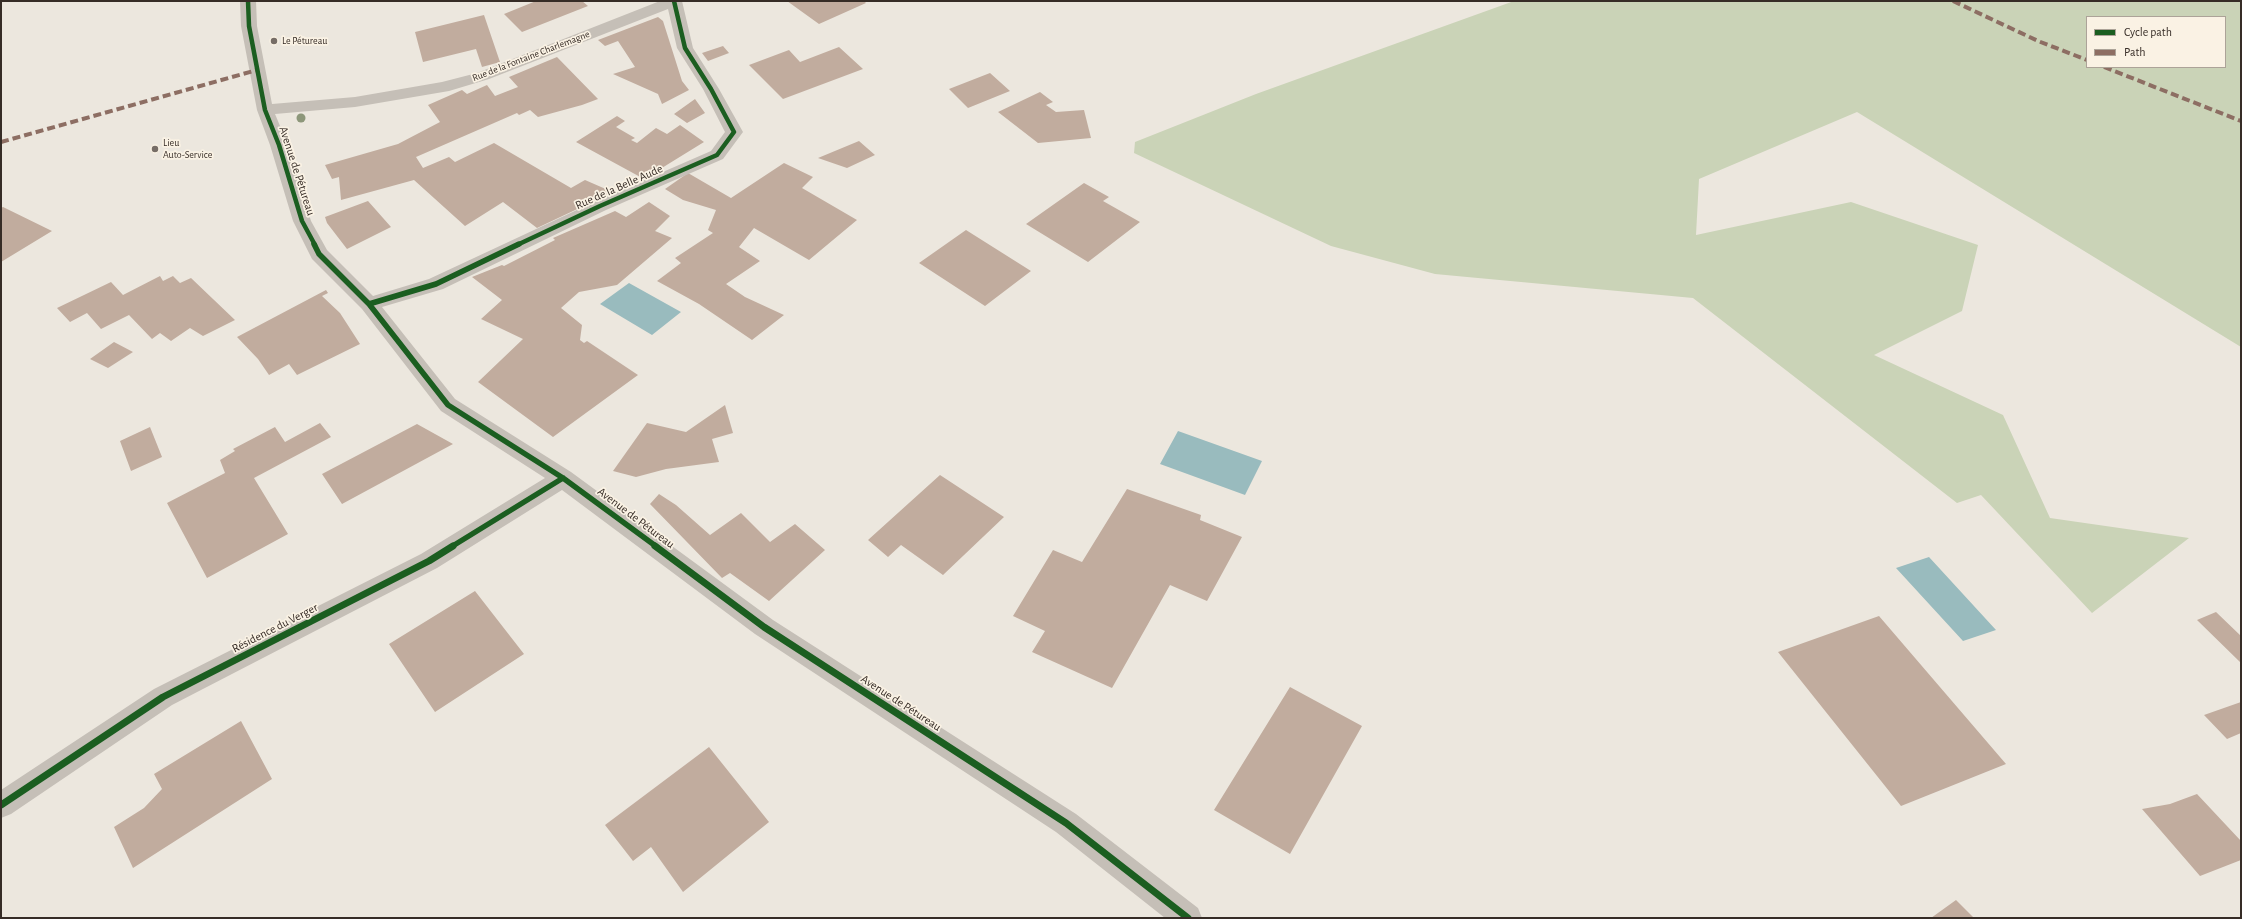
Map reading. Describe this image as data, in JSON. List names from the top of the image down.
{
  "streets": {
    "street": [
      "Rue de la Fontaine Charlemagne",
      "Avenue de Pétureau",
      "Rue de la Belle Aude",
      "Résidence du Verger"
    ]
  },
  "crossings": [
    ["Rue de la Fontaine Charlemagne", "Avenue de Pétureau"],
    ["Rue de la Fontaine Charlemagne", "Rue de la Belle Aude"],
    ["Avenue de Pétureau", "Rue de la Belle Aude"],
    ["Avenue de Pétureau", "Résidence du Verger"]
  ],
  "places": ["Le Pétureau", "Lieu Auto-Service"],
  "legend": ["Cycle path", "Path"]
}
